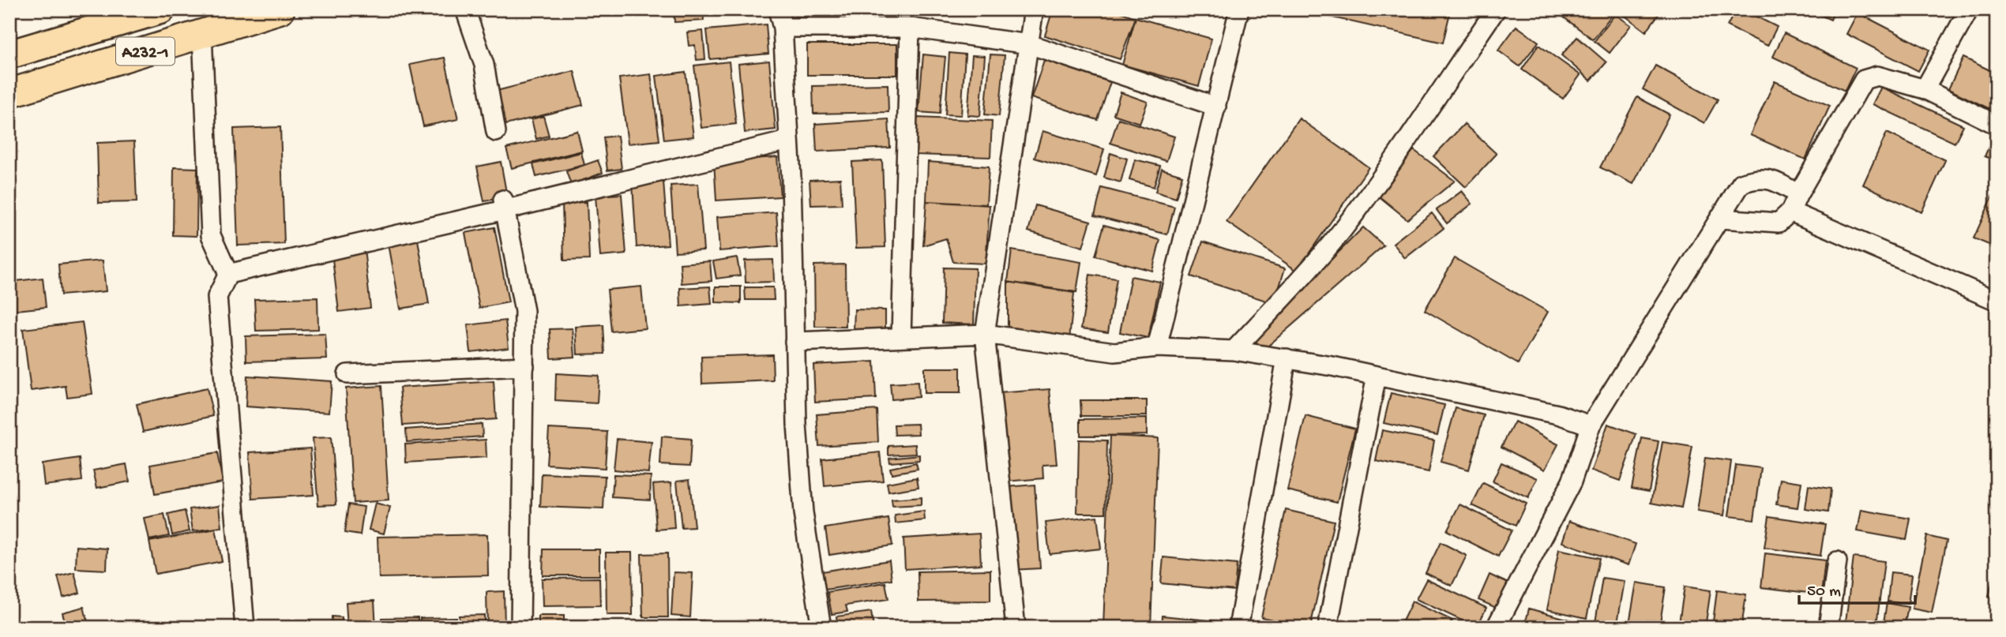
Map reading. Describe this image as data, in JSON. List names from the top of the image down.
{
  "streets": {
    "highway": ["A232-1"]
  },
  "scale_bar": "50 m"
}
